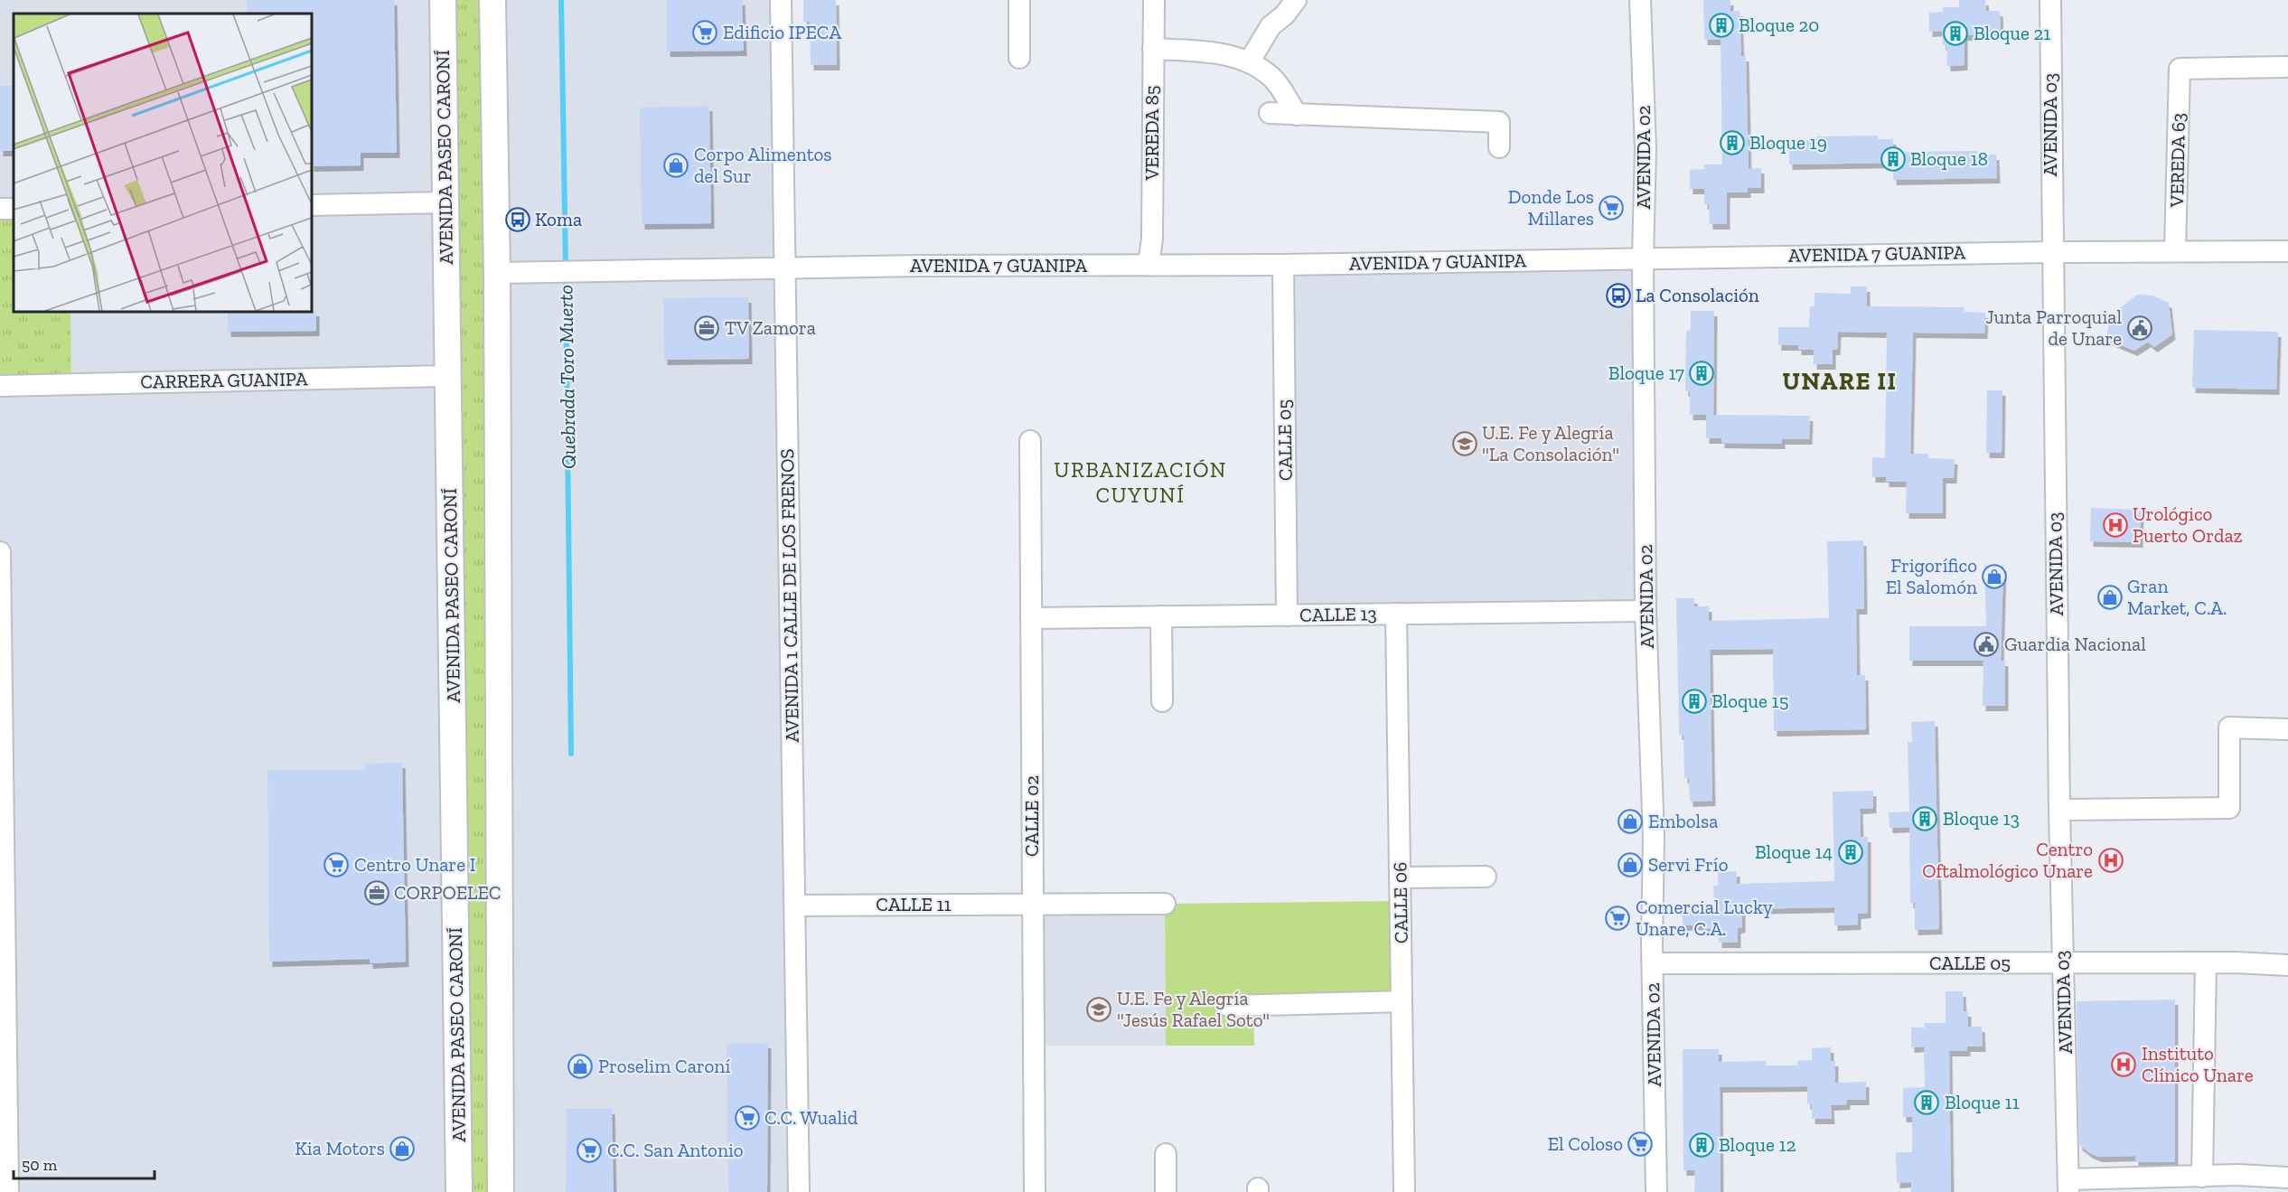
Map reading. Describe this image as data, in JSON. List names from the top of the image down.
{
  "streets": {
    "street": [
      "AVENIDA 03",
      "VEREDA 85",
      "AVENIDA PASEO CARONÍ",
      "AVENIDA 02",
      "VEREDA 63",
      "AVENIDA 7 GUANIPA",
      "CARRERA GUANIPA",
      "CALLE 05",
      "AVENIDA 1 CALLE DE LOS FRENOS",
      "CALLE 13",
      "CALLE 02",
      "CALLE 06",
      "CALLE 11"
    ]
  },
  "crossings": [
    ["AVENIDA 03", "AVENIDA 7 GUANIPA"],
    ["AVENIDA 03", "CALLE 05"],
    ["VEREDA 85", "AVENIDA 7 GUANIPA"],
    ["AVENIDA PASEO CARONÍ", "CARRERA GUANIPA"],
    ["AVENIDA 02", "AVENIDA 7 GUANIPA"],
    ["AVENIDA 02", "CALLE 05"],
    ["AVENIDA 02", "CALLE 13"],
    ["VEREDA 63", "AVENIDA 7 GUANIPA"],
    ["AVENIDA 7 GUANIPA", "CALLE 05"],
    ["AVENIDA 7 GUANIPA", "AVENIDA 1 CALLE DE LOS FRENOS"],
    ["CALLE 05", "CALLE 13"],
    ["AVENIDA 1 CALLE DE LOS FRENOS", "CALLE 11"],
    ["CALLE 13", "CALLE 02"],
    ["CALLE 13", "CALLE 06"],
    ["CALLE 02", "CALLE 11"]
  ],
  "districts": ["UNARE II", "URBANIZACIÓN CUYUNÍ"],
  "water": ["Quebrada Toro Muerto"],
  "places": {
    "building": [
      "Bloque 20",
      "Bloque 21",
      "Bloque 19",
      "Bloque 18",
      "Bloque 17",
      "Bloque 15",
      "Bloque 13",
      "Bloque 14",
      "Bloque 11",
      "Bloque 12"
    ],
    "supermarket": [
      "Edificio IPECA",
      "Donde Los Millares",
      "Centro Unare I",
      "Comercial Lucky Unare, C.A.",
      "C.C. Wualid",
      "El Coloso",
      "C.C. San Antonio"
    ],
    "shop": [
      "Corpo Alimentos del Sur",
      "Frigorífico El Salomón",
      "Gran Market, C.A.",
      "Embolsa",
      "Servi Frío",
      "Proselim Caroní",
      "Kia Motors"
    ],
    "bus stop": ["Koma", "La Consolación"],
    "office": ["TV Zamora", "CORPOELEC"],
    "public building": ["Junta Parroquial de Unare", "Guardia Nacional"],
    "school or university": ["U.E. Fe y Alegría \"La Consolación\"", "U.E. Fe y Alegría \"Jesús Rafael Soto\""],
    "hospital": ["Urológico Puerto Ordaz", "Centro Oftalmológico Unare", "Instituto Clínico Unare"]
  },
  "scale_bar": "50 m"
}
